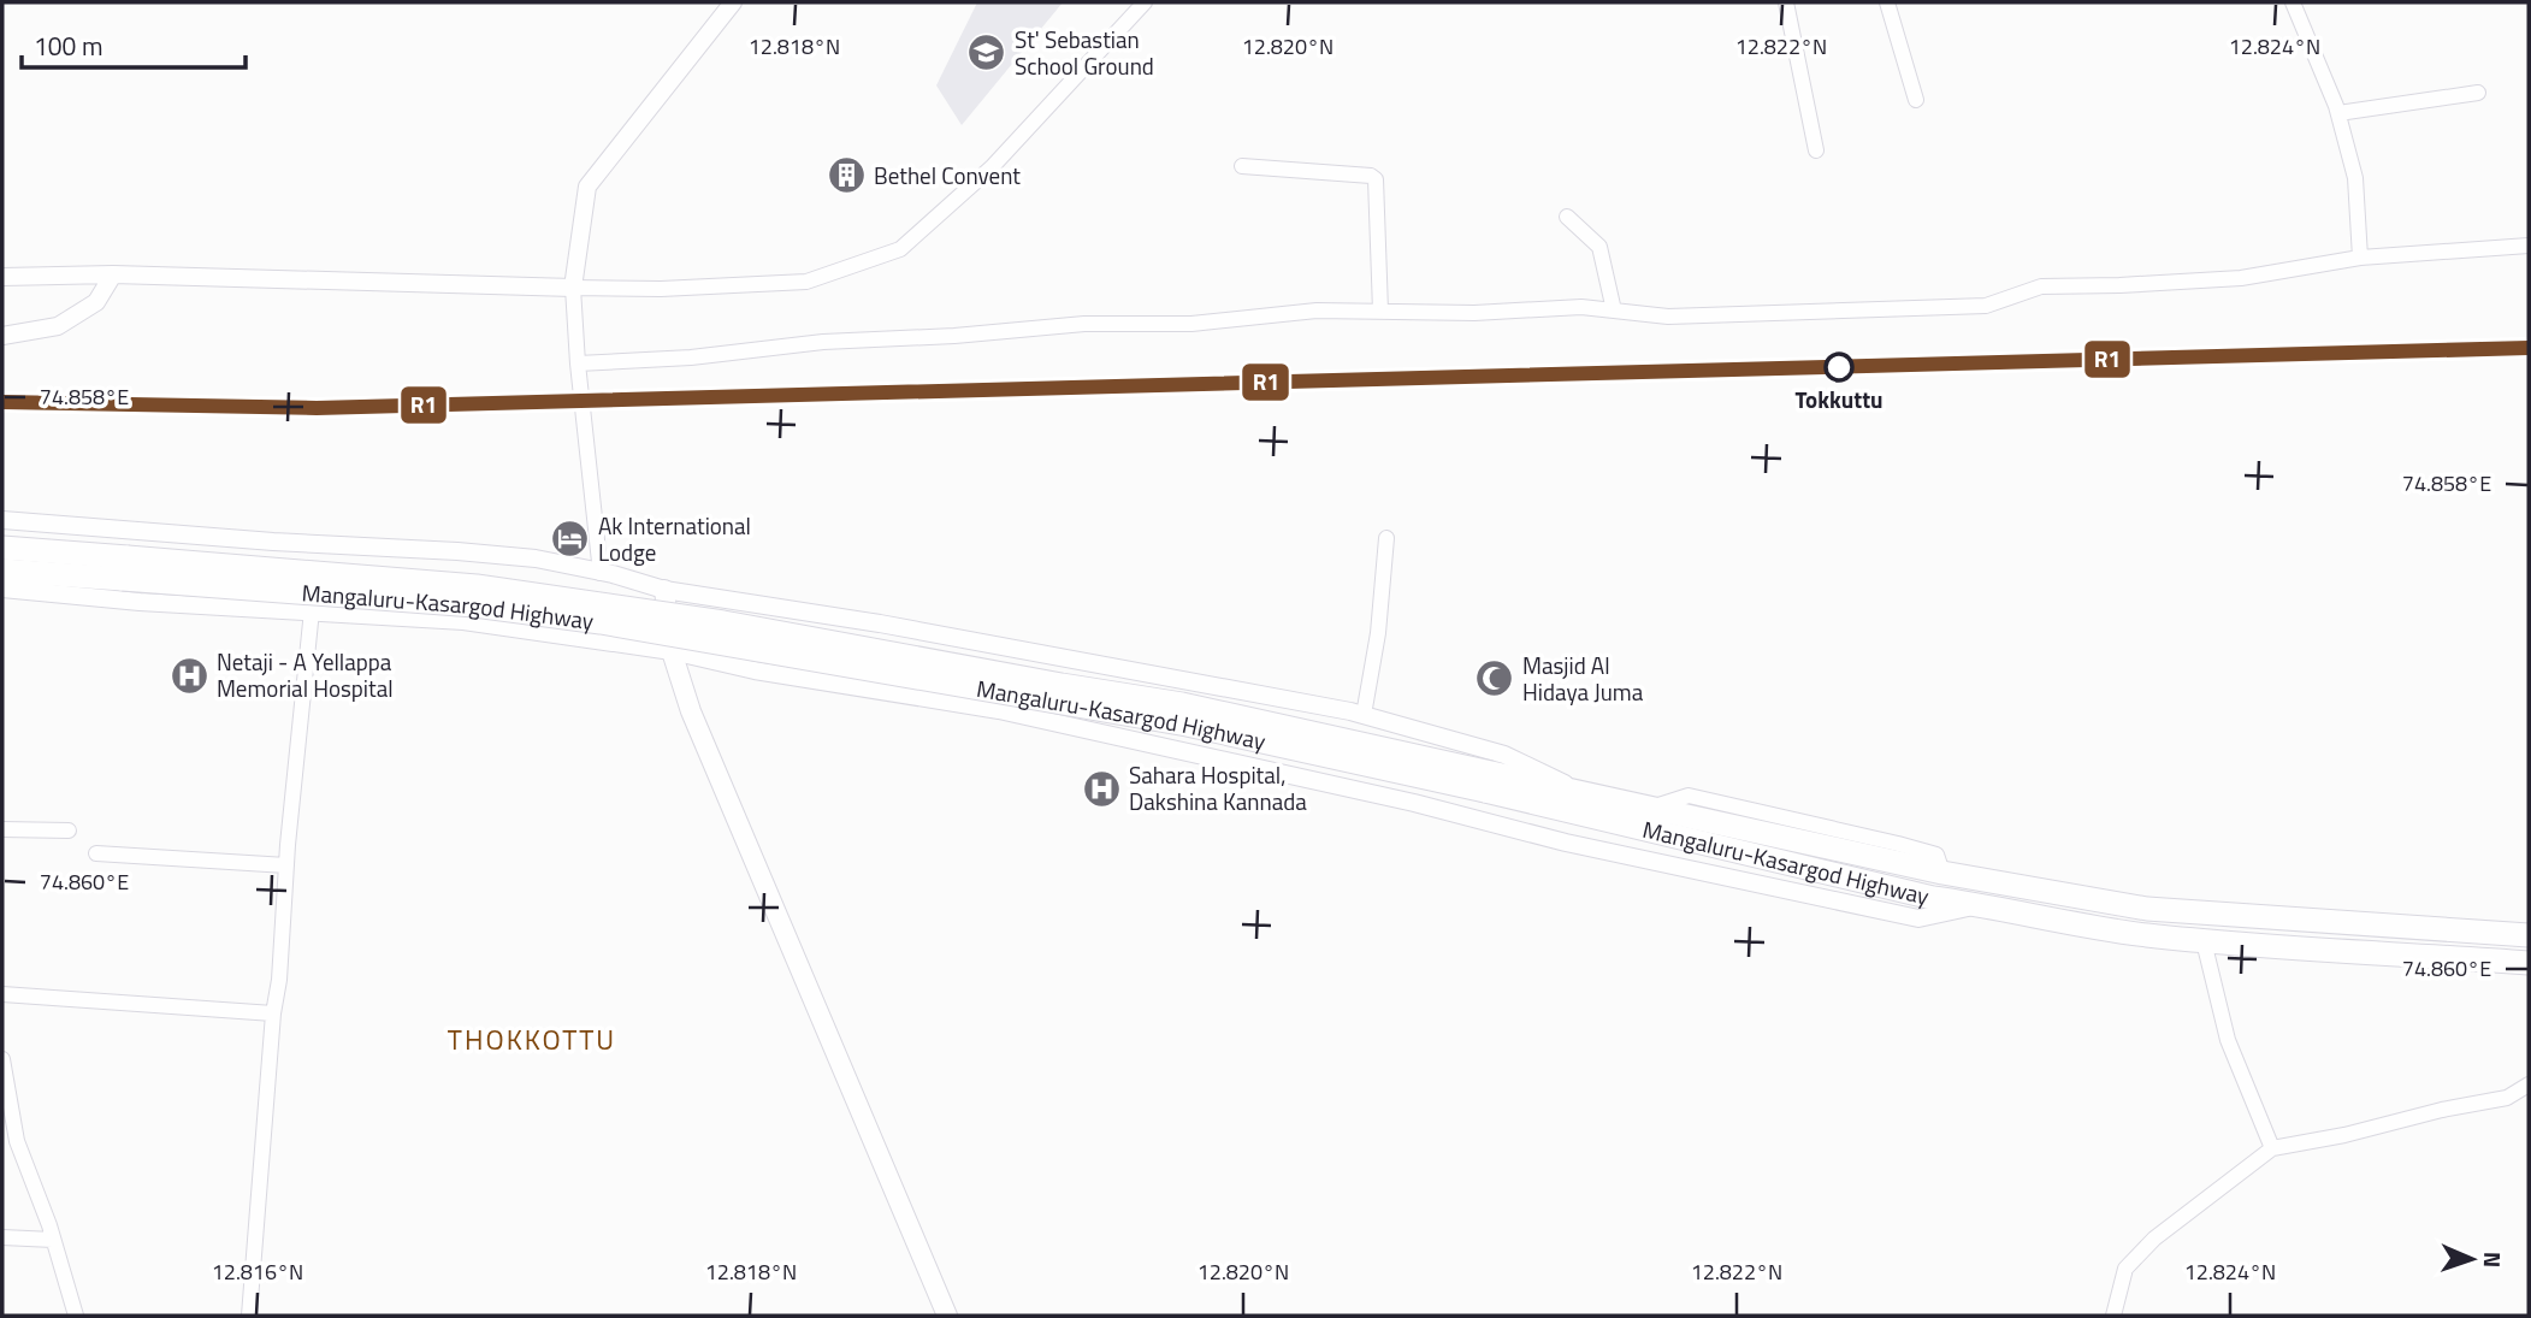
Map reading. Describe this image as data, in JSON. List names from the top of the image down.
{
  "streets": {
    "highway": ["Mangaluru-Kasargod Highway"]
  },
  "districts": ["THOKKOTTU"],
  "places": {
    "school or university": ["St' Sebastian School Ground"],
    "building": ["Bethel Convent"],
    "other": ["Tokkuttu"],
    "hotel": ["Ak International Lodge"],
    "hospital": ["Netaji - A Yellappa Memorial Hospital", "Sahara Hospital, Dakshina Kannada"],
    "mosque": ["Masjid Al Hidaya Juma"]
  },
  "lines": ["transit line R1"],
  "scale_bar": "100 m",
  "north": "right",
  "coordinates": [
    "12.818°N",
    "12.820°N",
    "12.822°N",
    "12.824°N",
    "74.858°E",
    "74.860°E",
    "12.816°N"
  ]
}
